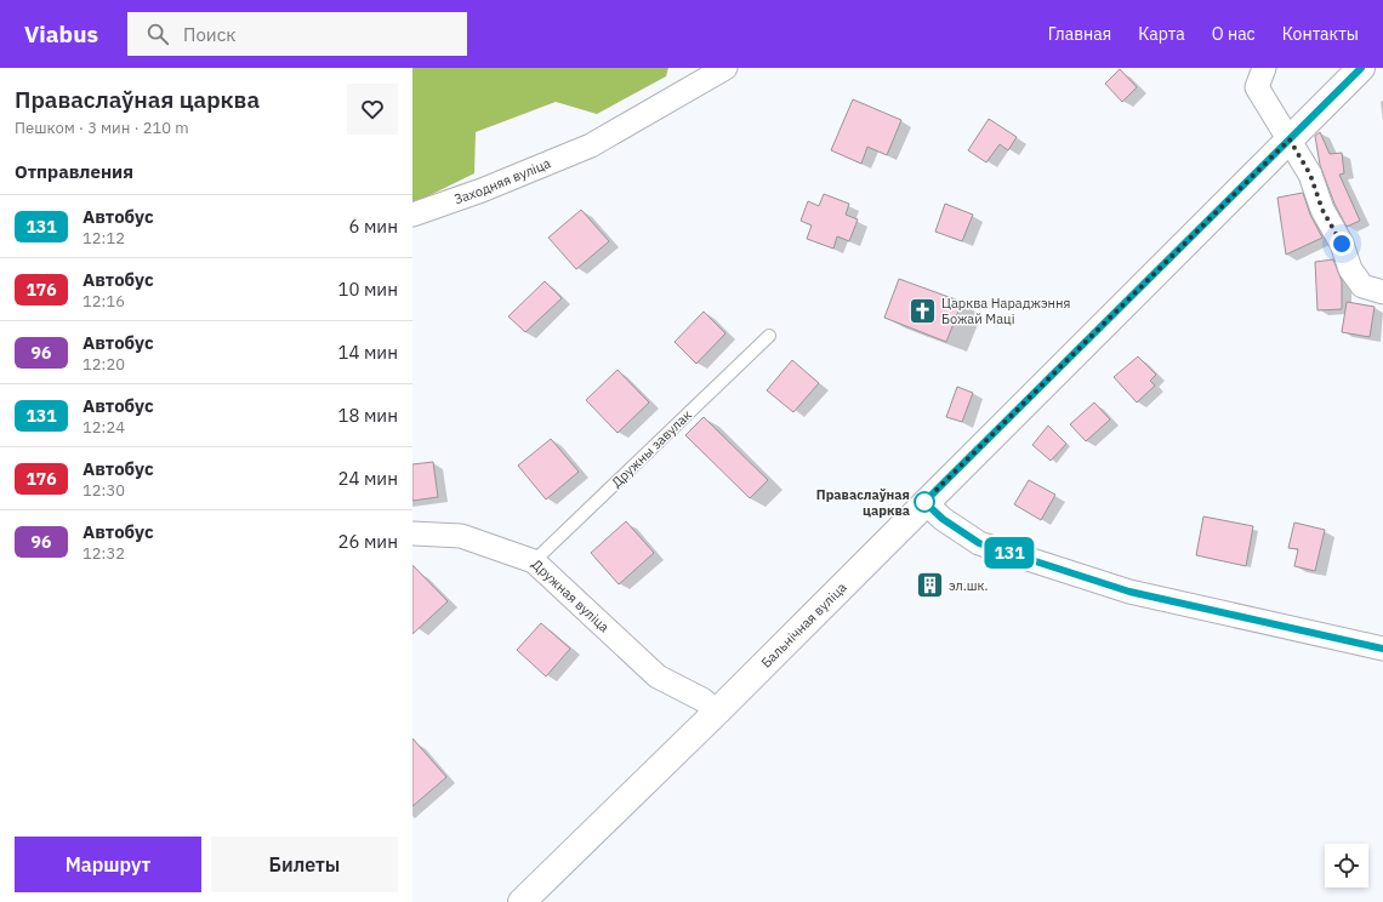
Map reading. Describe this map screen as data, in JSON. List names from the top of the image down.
{
  "streets": {
    "street": ["Заходняя вуліца", "Дружная вуліца", "Бальнічная вуліца"],
    "lane": ["Дружны завулак"]
  },
  "crossings": [
    ["Дружны завулак", "Дружная вуліца"],
    ["Дружная вуліца", "Бальнічная вуліца"]
  ],
  "places": {
    "church": ["Царква Нараджэння Божай Маці"],
    "other": ["Праваслаўная царква"],
    "building": ["эл.шк."]
  },
  "lines": ["bus line 131"],
  "page": {
    "header": "Viabus",
    "search": "Поиск",
    "nav": [
      "Главная",
      "Карта",
      "О нас",
      "Контакты"
    ],
    "heading": [
      ["Праваслаўная царква", "Пешком · 3 мин · 210 m"],
      "Отправления"
    ],
    "on_map": "131",
    "list": [
      {
        "mark": "131",
        "name": "Автобус",
        "note": "12:12",
        "value": "6 мин"
      },
      {
        "mark": "176",
        "name": "Автобус",
        "note": "12:16",
        "value": "10 мин"
      },
      {
        "mark": "96",
        "name": "Автобус",
        "note": "12:20",
        "value": "14 мин"
      },
      {
        "mark": "131",
        "name": "Автобус",
        "note": "12:24",
        "value": "18 мин"
      },
      {
        "mark": "176",
        "name": "Автобус",
        "note": "12:30",
        "value": "24 мин"
      },
      {
        "mark": "96",
        "name": "Автобус",
        "note": "12:32",
        "value": "26 мин"
      }
    ],
    "buttons": ["Маршрут", "Билеты"]
  }
}
